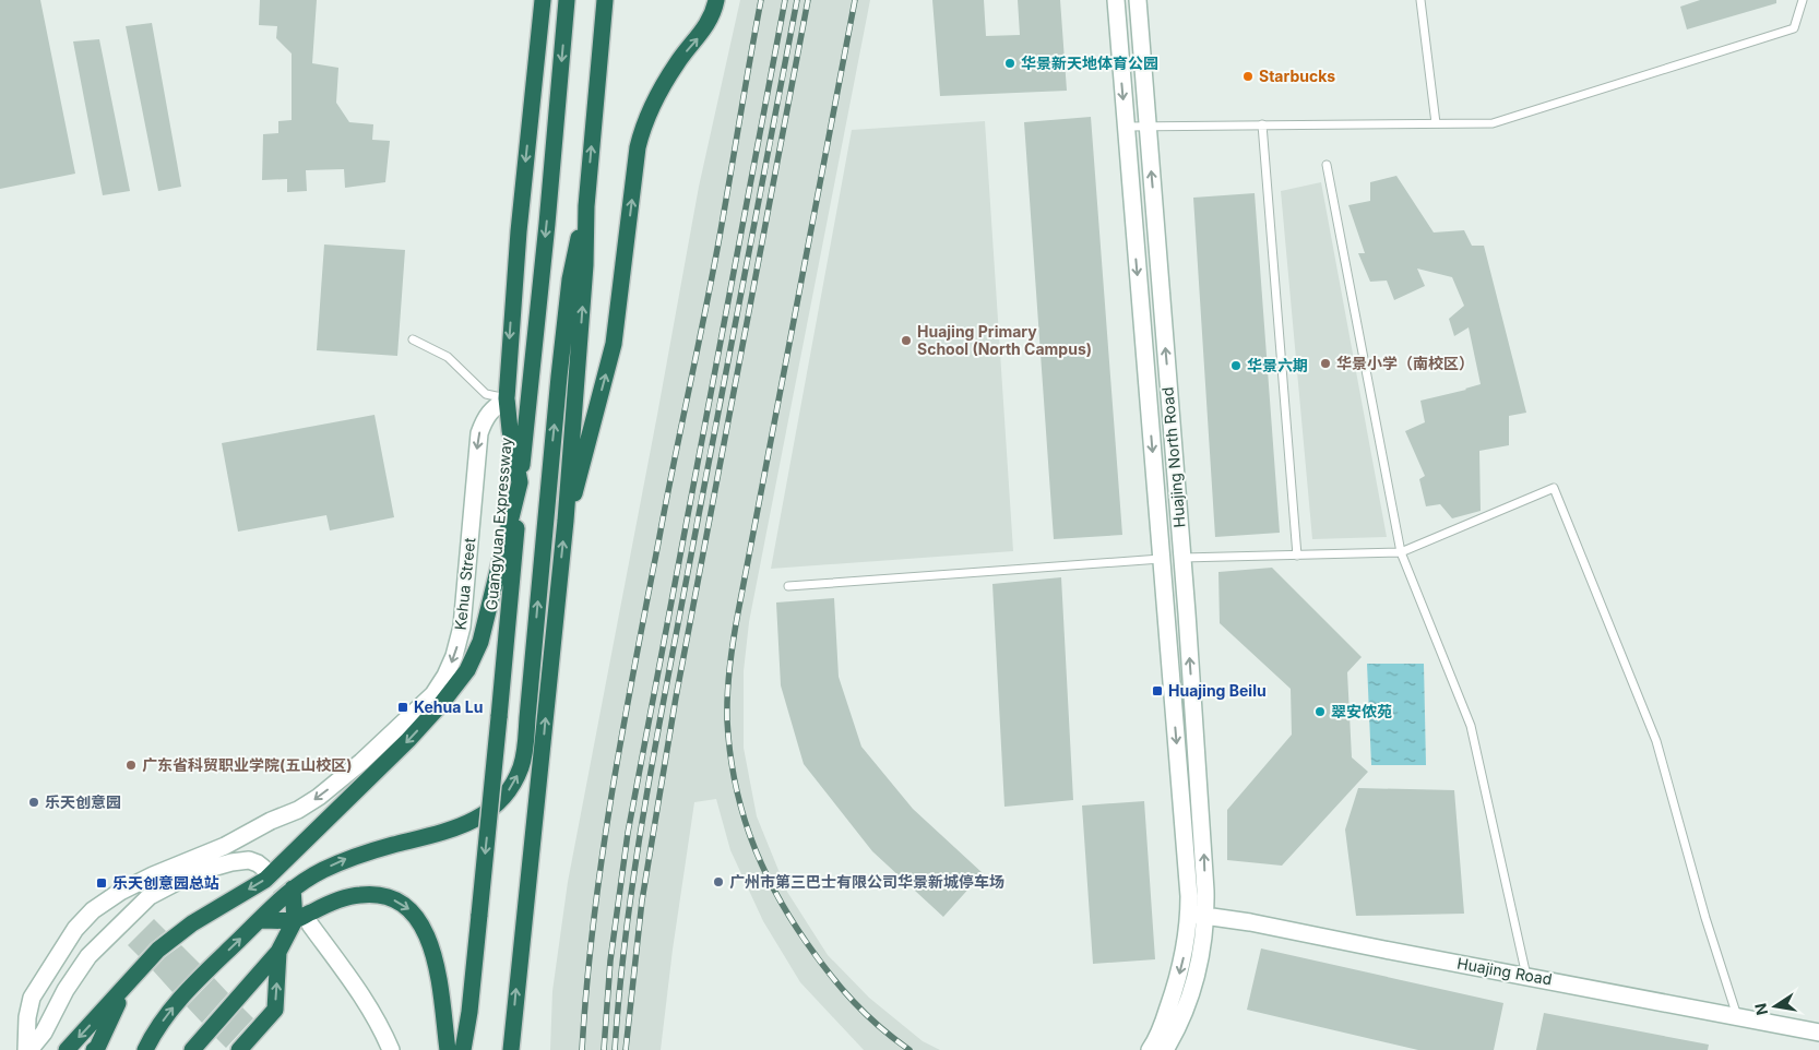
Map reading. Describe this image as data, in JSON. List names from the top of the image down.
{
  "streets": {
    "highway": ["Guangyuan Expressway"],
    "street": ["Huajing North Road", "Kehua Street", "Huajing Road"]
  },
  "crossings": [
    ["Huajing North Road", "Huajing Road"]
  ],
  "one_way": ["Kehua Street"],
  "places": {
    "other": [
      "华景新天地体育公园",
      "Starbucks",
      "Huajing Primary School (North Campus)",
      "华景小学（南校区）",
      "华景六期",
      "翠安侬苑",
      "广东省科贸职业学院(五山校区)",
      "乐天创意园",
      "广州市第三巴士有限公司华景新城停车场"
    ],
    "transit": ["Huajing Beilu", "Kehua Lu", "乐天创意园总站"]
  },
  "north": "left"
}
